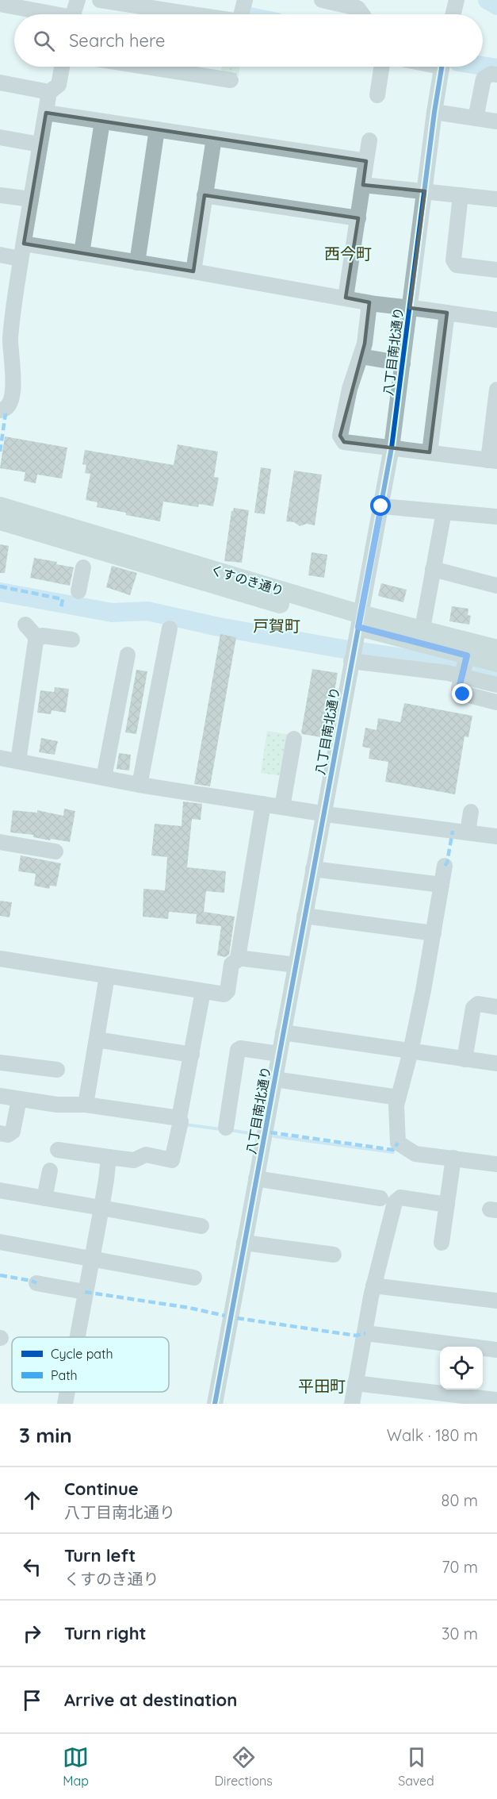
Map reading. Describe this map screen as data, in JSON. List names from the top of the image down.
{
  "streets": {
    "main road": ["くすのき通り"],
    "street": ["八丁目南北通り"]
  },
  "crossings": [
    ["八丁目南北通り", "くすのき通り"]
  ],
  "districts": ["西今町", "戸賀町", "平田町"],
  "legend": ["Cycle path", "Path"],
  "page": {
    "search": "Search here",
    "heading": ["3 min", "Walk · 180 m"],
    "list": [
      ["Continue", "八丁目南北通り", "80 m"],
      ["Turn left", "くすのき通り", "70 m"],
      ["Turn right", "30 m"],
      "Arrive at destination"
    ],
    "nav": ["Map", "Directions", "Saved"]
  }
}
